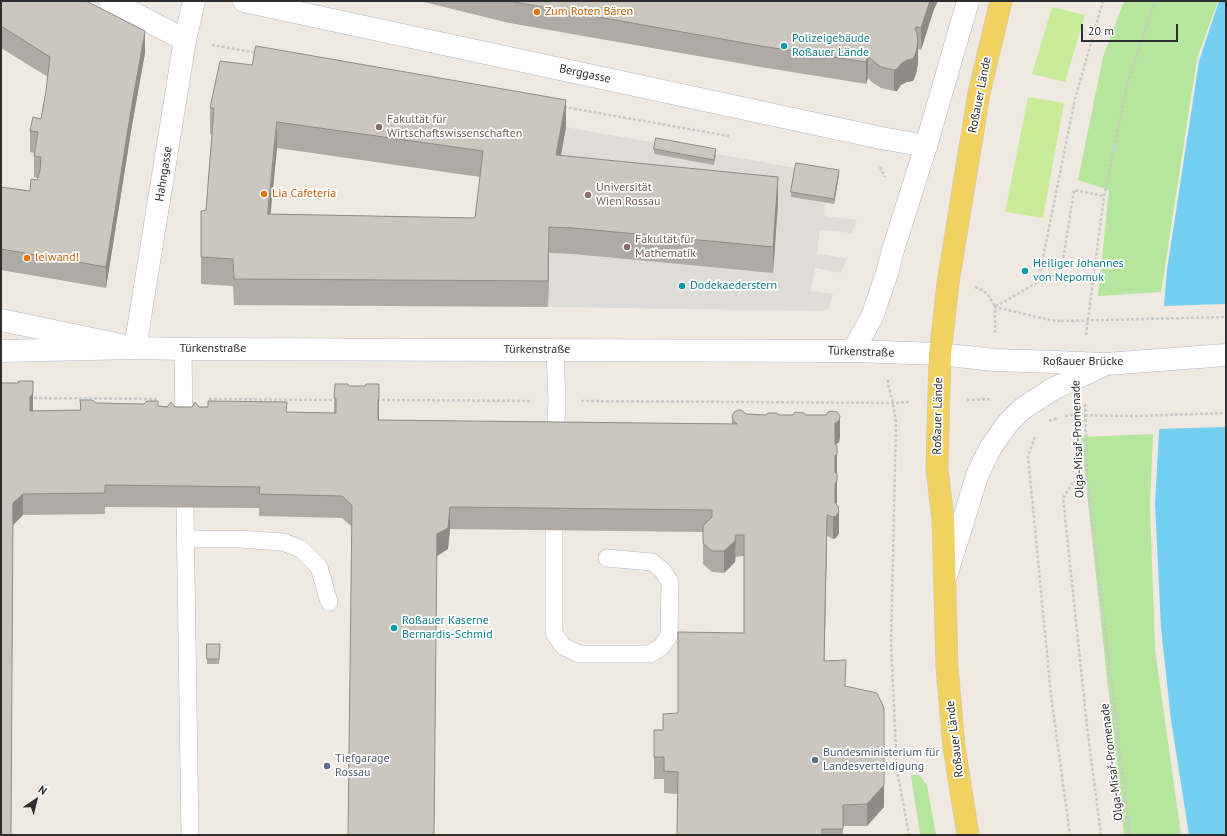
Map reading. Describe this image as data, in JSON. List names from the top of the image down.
{
  "streets": {
    "main road": [
      "Berggasse",
      "Roßauer Lände",
      "Hahngasse",
      "Türkenstraße",
      "Roßauer Brücke"
    ],
    "path": ["Olga-Misař-Promenade"]
  },
  "crossings": [
    ["Roßauer Lände", "Türkenstraße"],
    ["Roßauer Lände", "Roßauer Brücke"],
    ["Hahngasse", "Türkenstraße"],
    ["Türkenstraße", "Roßauer Brücke"]
  ],
  "places": [
    "Zum Roten Bären",
    "Polizeigebäude Roßauer Lände",
    "Fakultät für Wirtschaftswissenschaften",
    "Lia Cafeteria",
    "Universität Wien Rossau",
    "Fakultät für Mathematik",
    "leiwand!",
    "Heiliger Johannes von Nepomuk",
    "Dodekaederstern",
    "Roßauer Kaserne Bernardis-Schmid",
    "Bundesministerium für Landesverteidigung",
    "Tiefgarage Rossau"
  ],
  "scale_bar": "20 m",
  "north": "top right"
}
